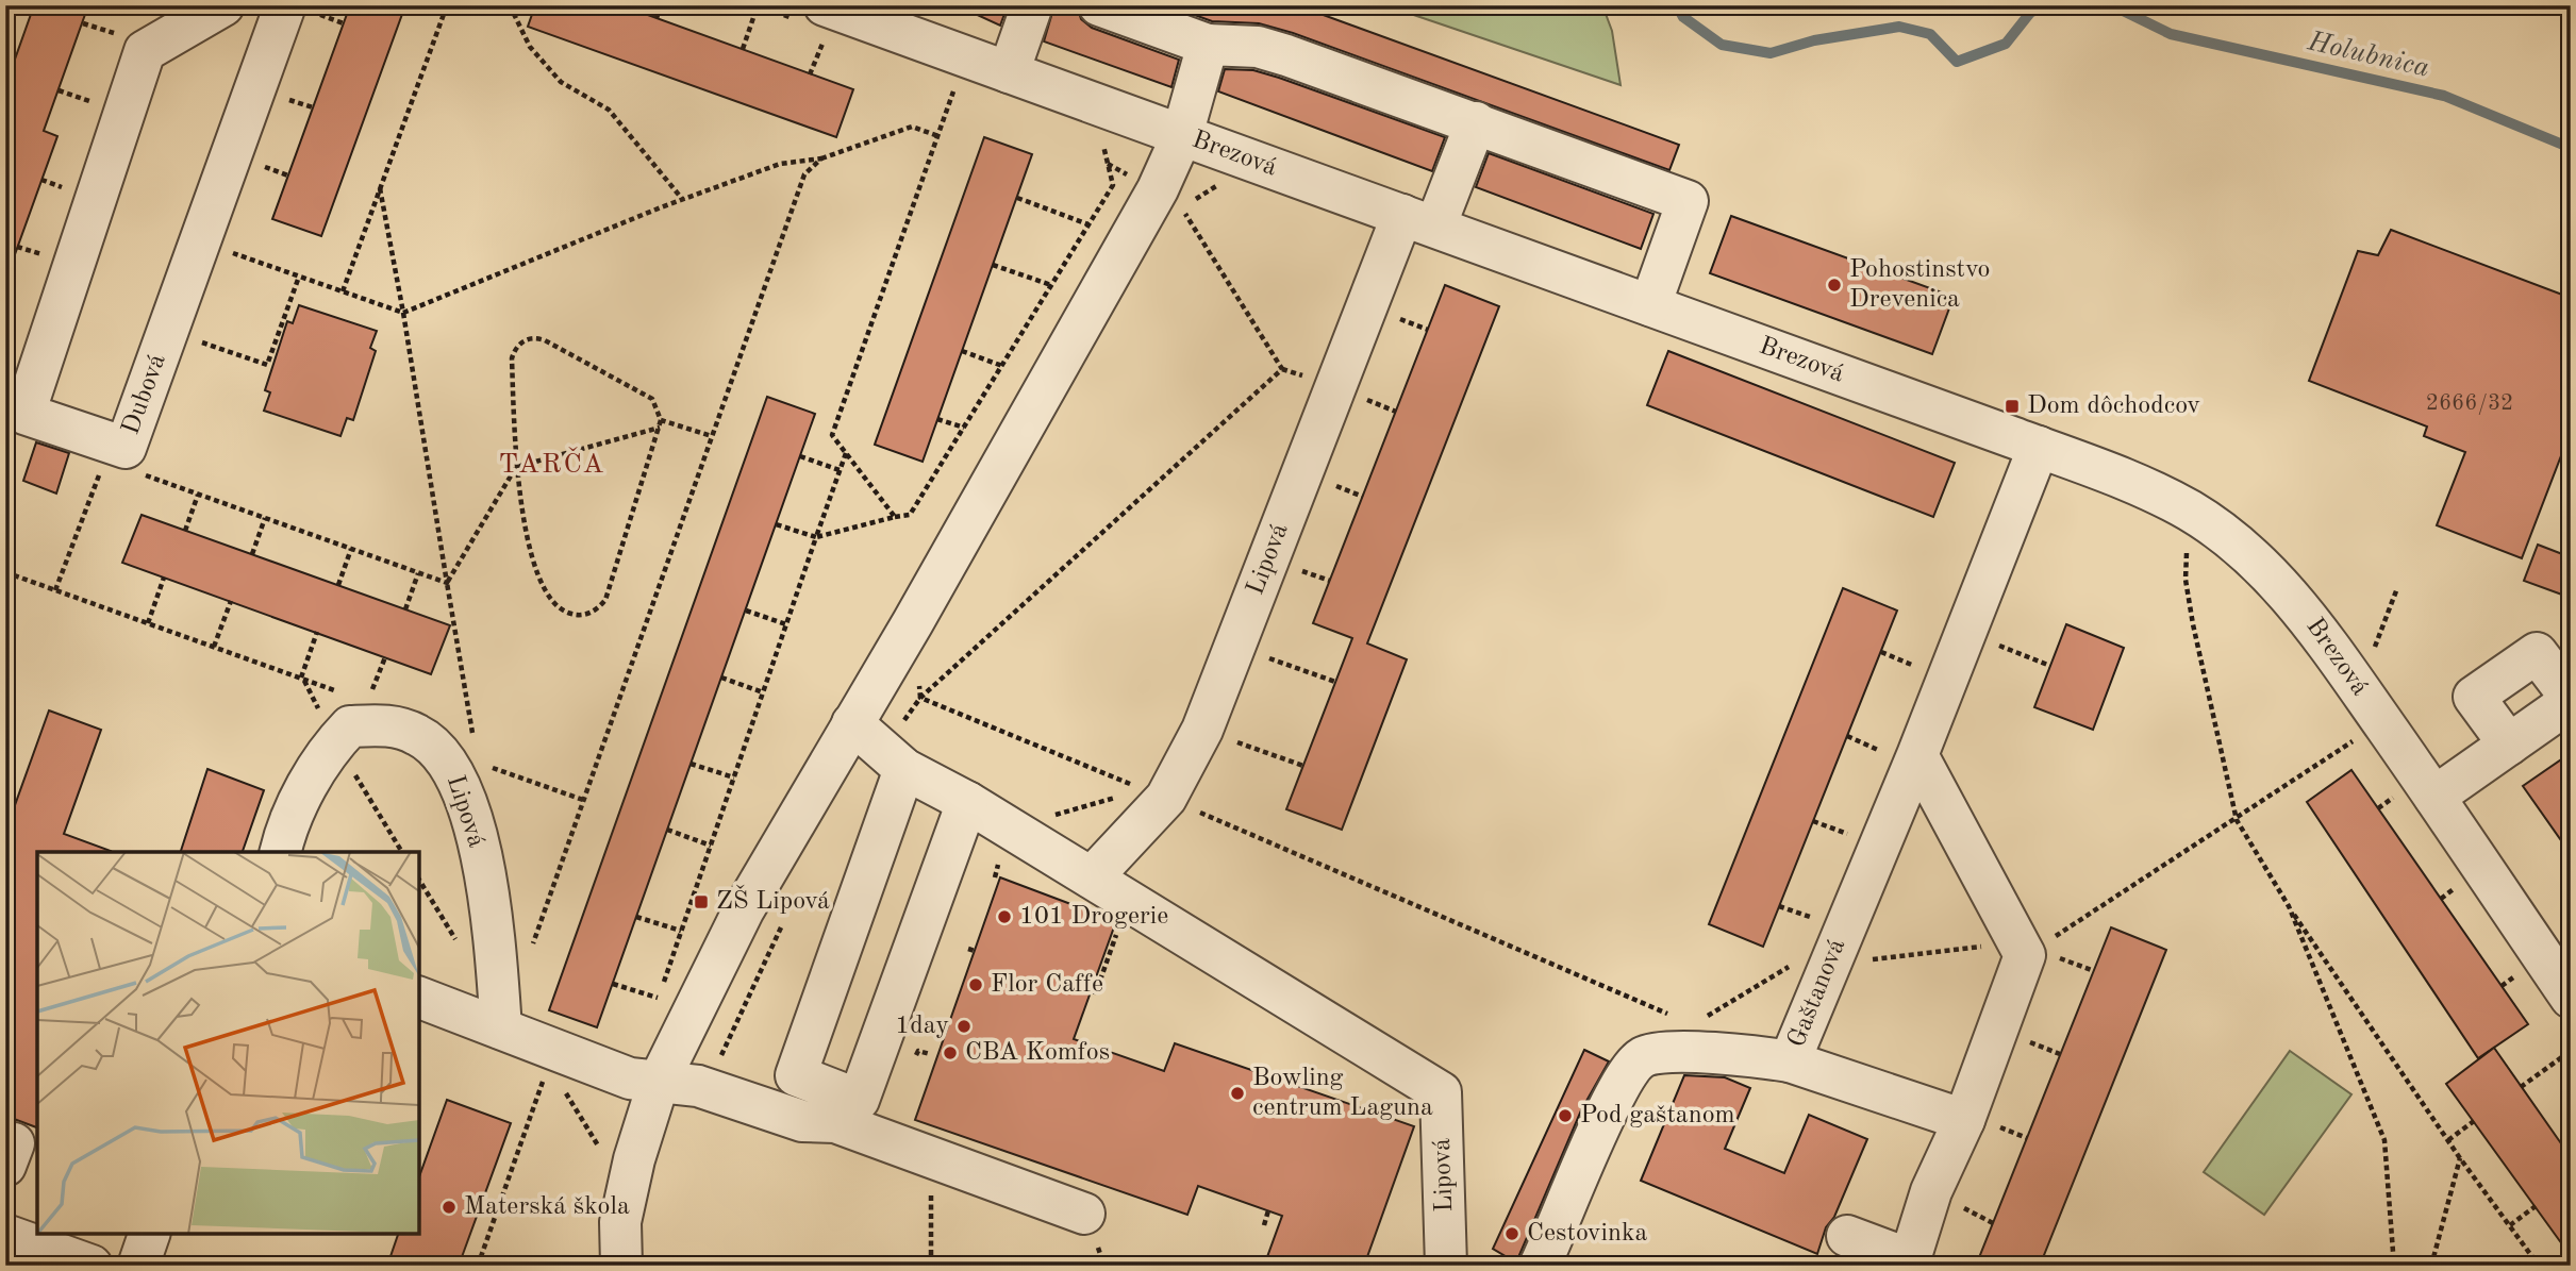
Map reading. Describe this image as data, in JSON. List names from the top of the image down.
{
  "streets": {
    "street": [
      "Brezová",
      "Dubová",
      "Lipová",
      "Gaštanová"
    ]
  },
  "crossings": [
    ["Brezová", "Lipová"],
    ["Brezová", "Gaštanová"]
  ],
  "districts": ["TARČA"],
  "water": ["Holubnica"],
  "places": {
    "other": [
      "Pohostinstvo Drevenica",
      "101 Drogerie",
      "Flor Caffe",
      "1day",
      "CBA Komfos",
      "Bowling centrum Laguna",
      "Pod gaštanom",
      "Materská škola",
      "Cestovinka"
    ],
    "transit": ["Dom dôchodcov", "ZŠ Lipová"]
  },
  "house_numbers": ["2666/32"]
}
